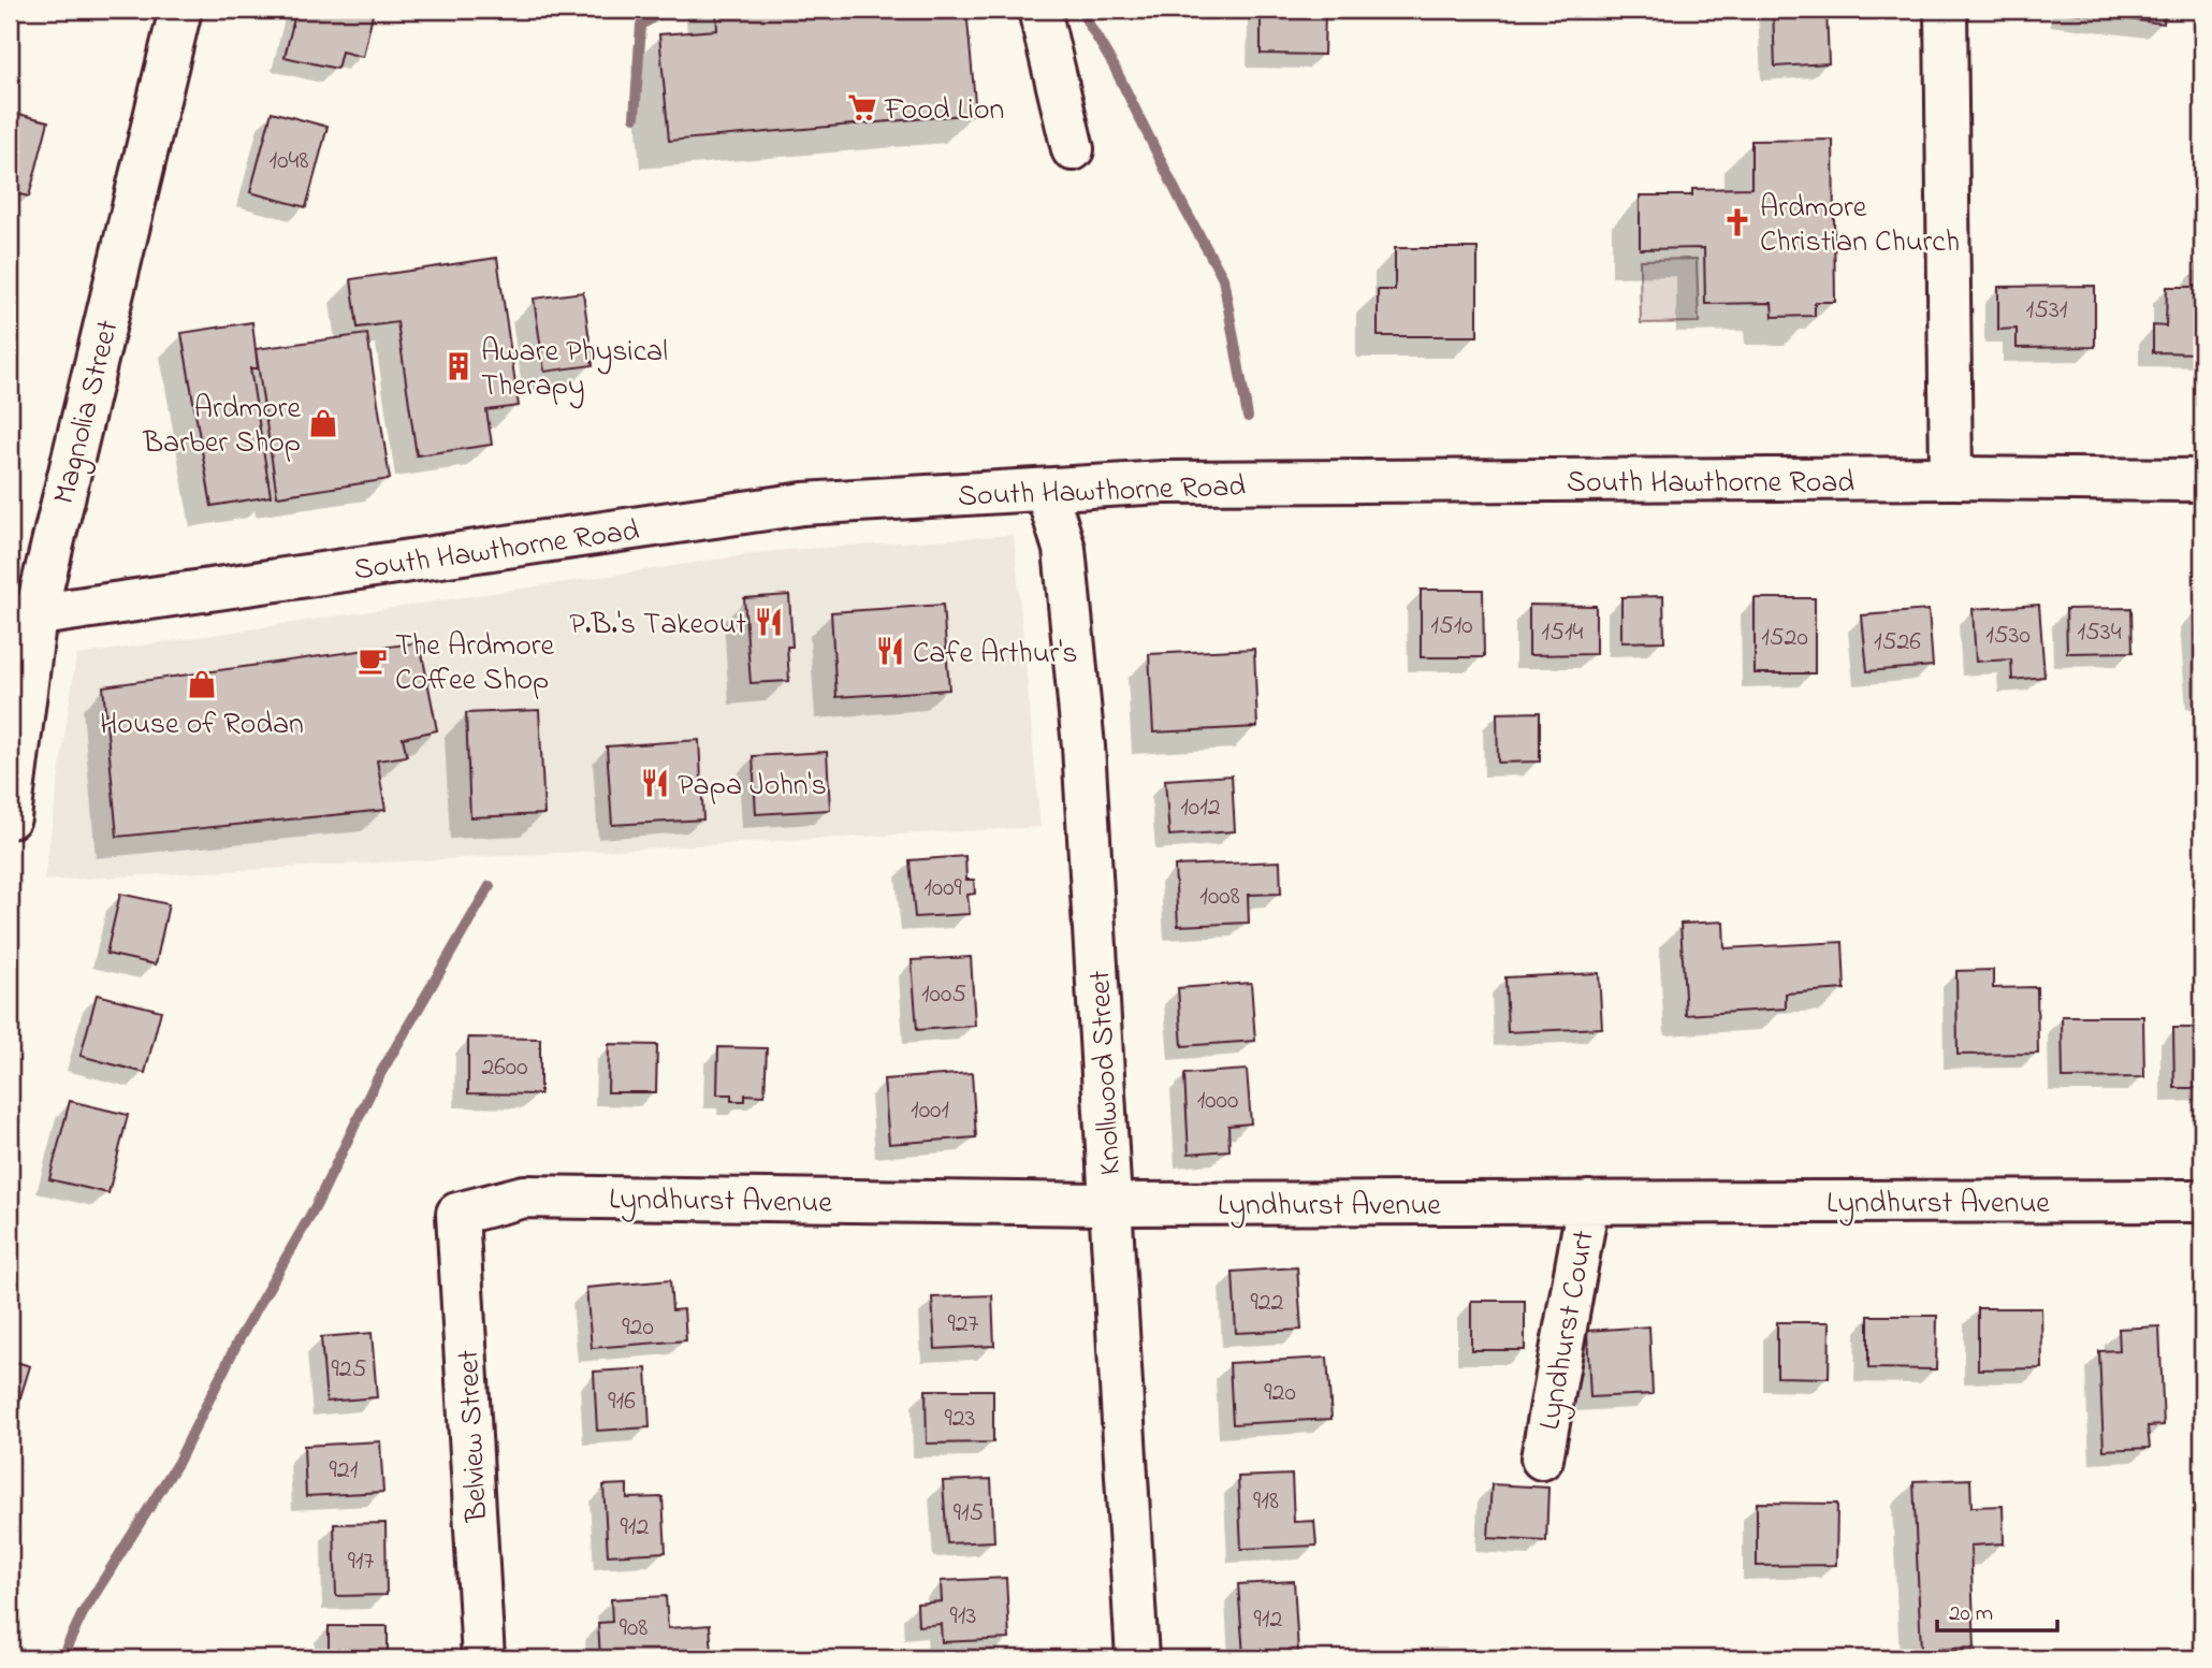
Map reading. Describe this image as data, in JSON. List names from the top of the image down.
{
  "streets": {
    "street": [
      "Magnolia Street",
      "South Hawthorne Road",
      "Knollwood Street",
      "Lyndhurst Avenue",
      "Lyndhurst Court",
      "Belview Street"
    ]
  },
  "crossings": [
    ["Magnolia Street", "South Hawthorne Road"],
    ["South Hawthorne Road", "Knollwood Street"],
    ["Knollwood Street", "Lyndhurst Avenue"],
    ["Lyndhurst Avenue", "Lyndhurst Court"],
    ["Lyndhurst Avenue", "Belview Street"]
  ],
  "places": {
    "supermarket": ["Food Lion"],
    "church": ["Ardmore Christian Church"],
    "building": ["Aware Physical Therapy"],
    "shop": ["Ardmore Barber Shop", "House of Rodan"],
    "restaurant": ["P.B.'s Takeout", "Cafe Arthur's", "Papa John's"],
    "cafe": ["The Ardmore Coffee Shop"]
  },
  "house_numbers": [
    "1048",
    "1531",
    "1510",
    "1514",
    "1534",
    "1530",
    "1520",
    "1526",
    "1012",
    "1009",
    "1008",
    "1005",
    "2600",
    "1000",
    "1001",
    "922",
    "927",
    "920",
    "925",
    "920",
    "916",
    "923",
    "921",
    "918",
    "915",
    "912",
    "917",
    "913",
    "912",
    "908"
  ],
  "scale_bar": "20 m"
}
